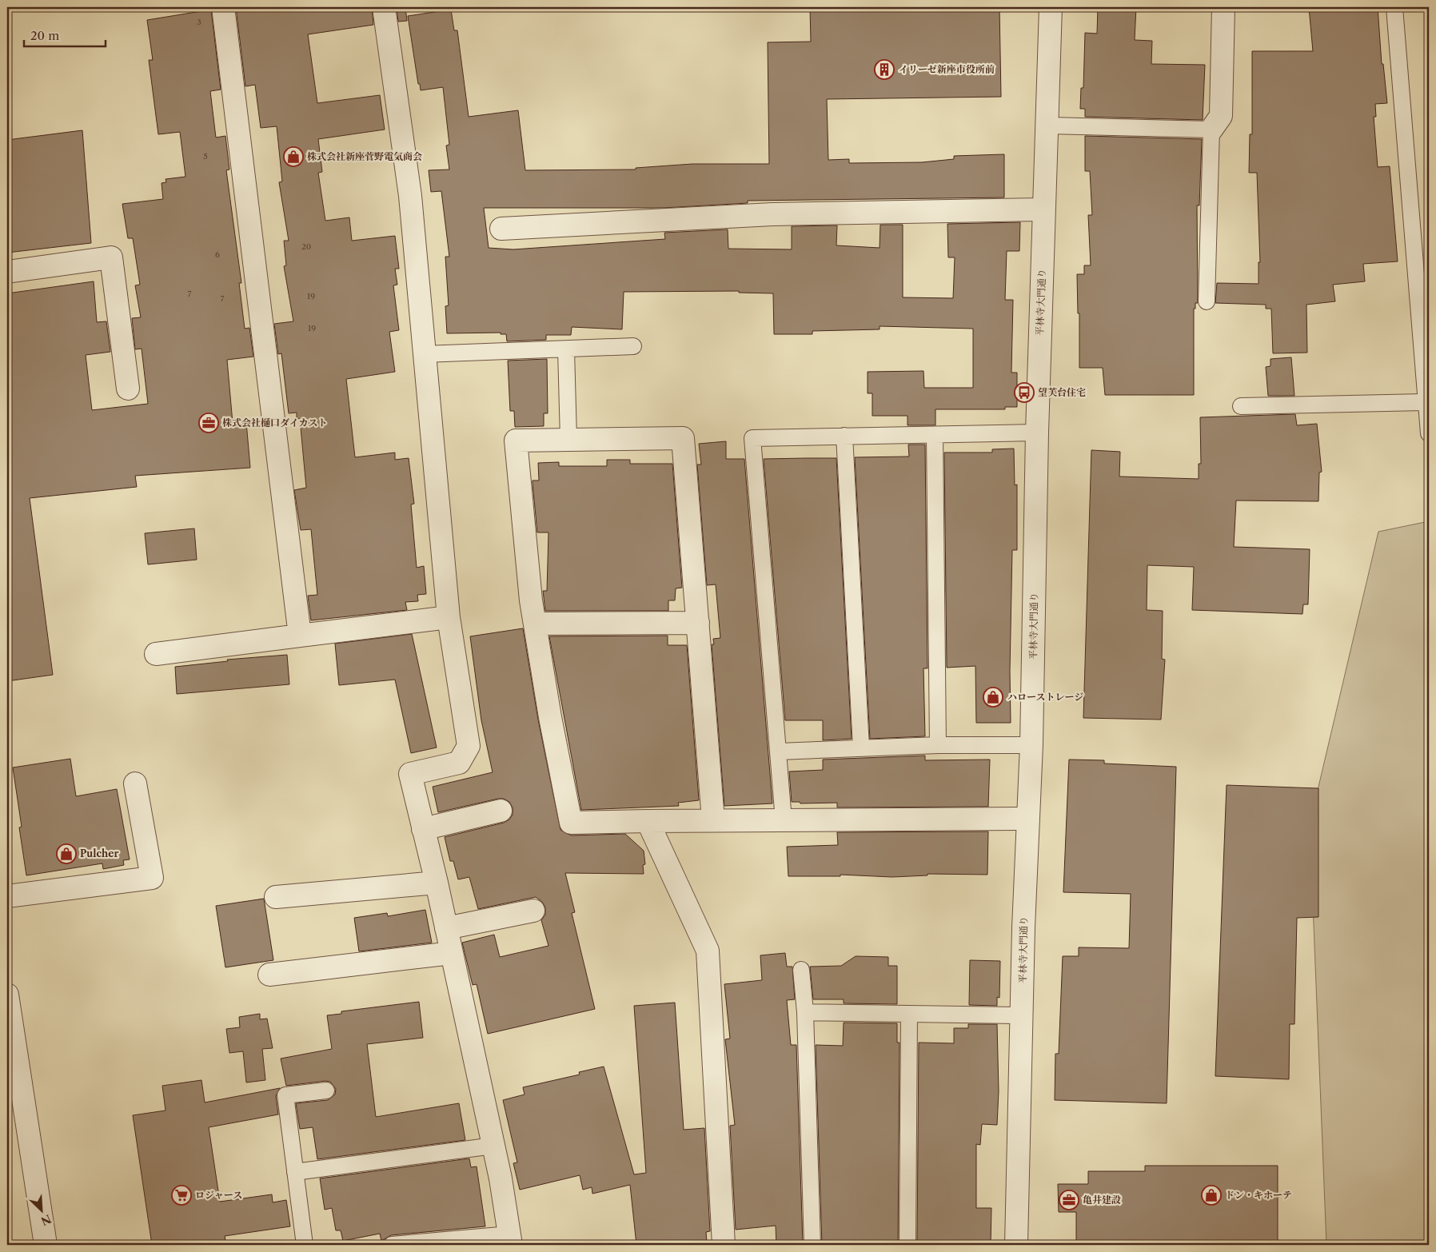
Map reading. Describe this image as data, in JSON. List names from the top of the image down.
{
  "streets": {
    "street": ["平林寺大門通り"]
  },
  "places": {
    "building": ["イリーゼ新座市役所前"],
    "shop": [
      "株式会社新座菅野電気商会",
      "ハローストレージ",
      "Pulcher",
      "ドン・キホーテ"
    ],
    "bus stop": ["望芙台住宅"],
    "office": ["株式会社樋口ダイカスト", "亀井建設"],
    "supermarket": ["ロジャース"]
  },
  "house_numbers": [
    "3",
    "5",
    "20",
    "6",
    "7",
    "19",
    "7",
    "19"
  ],
  "scale_bar": "20 m",
  "north": "bottom right"
}
